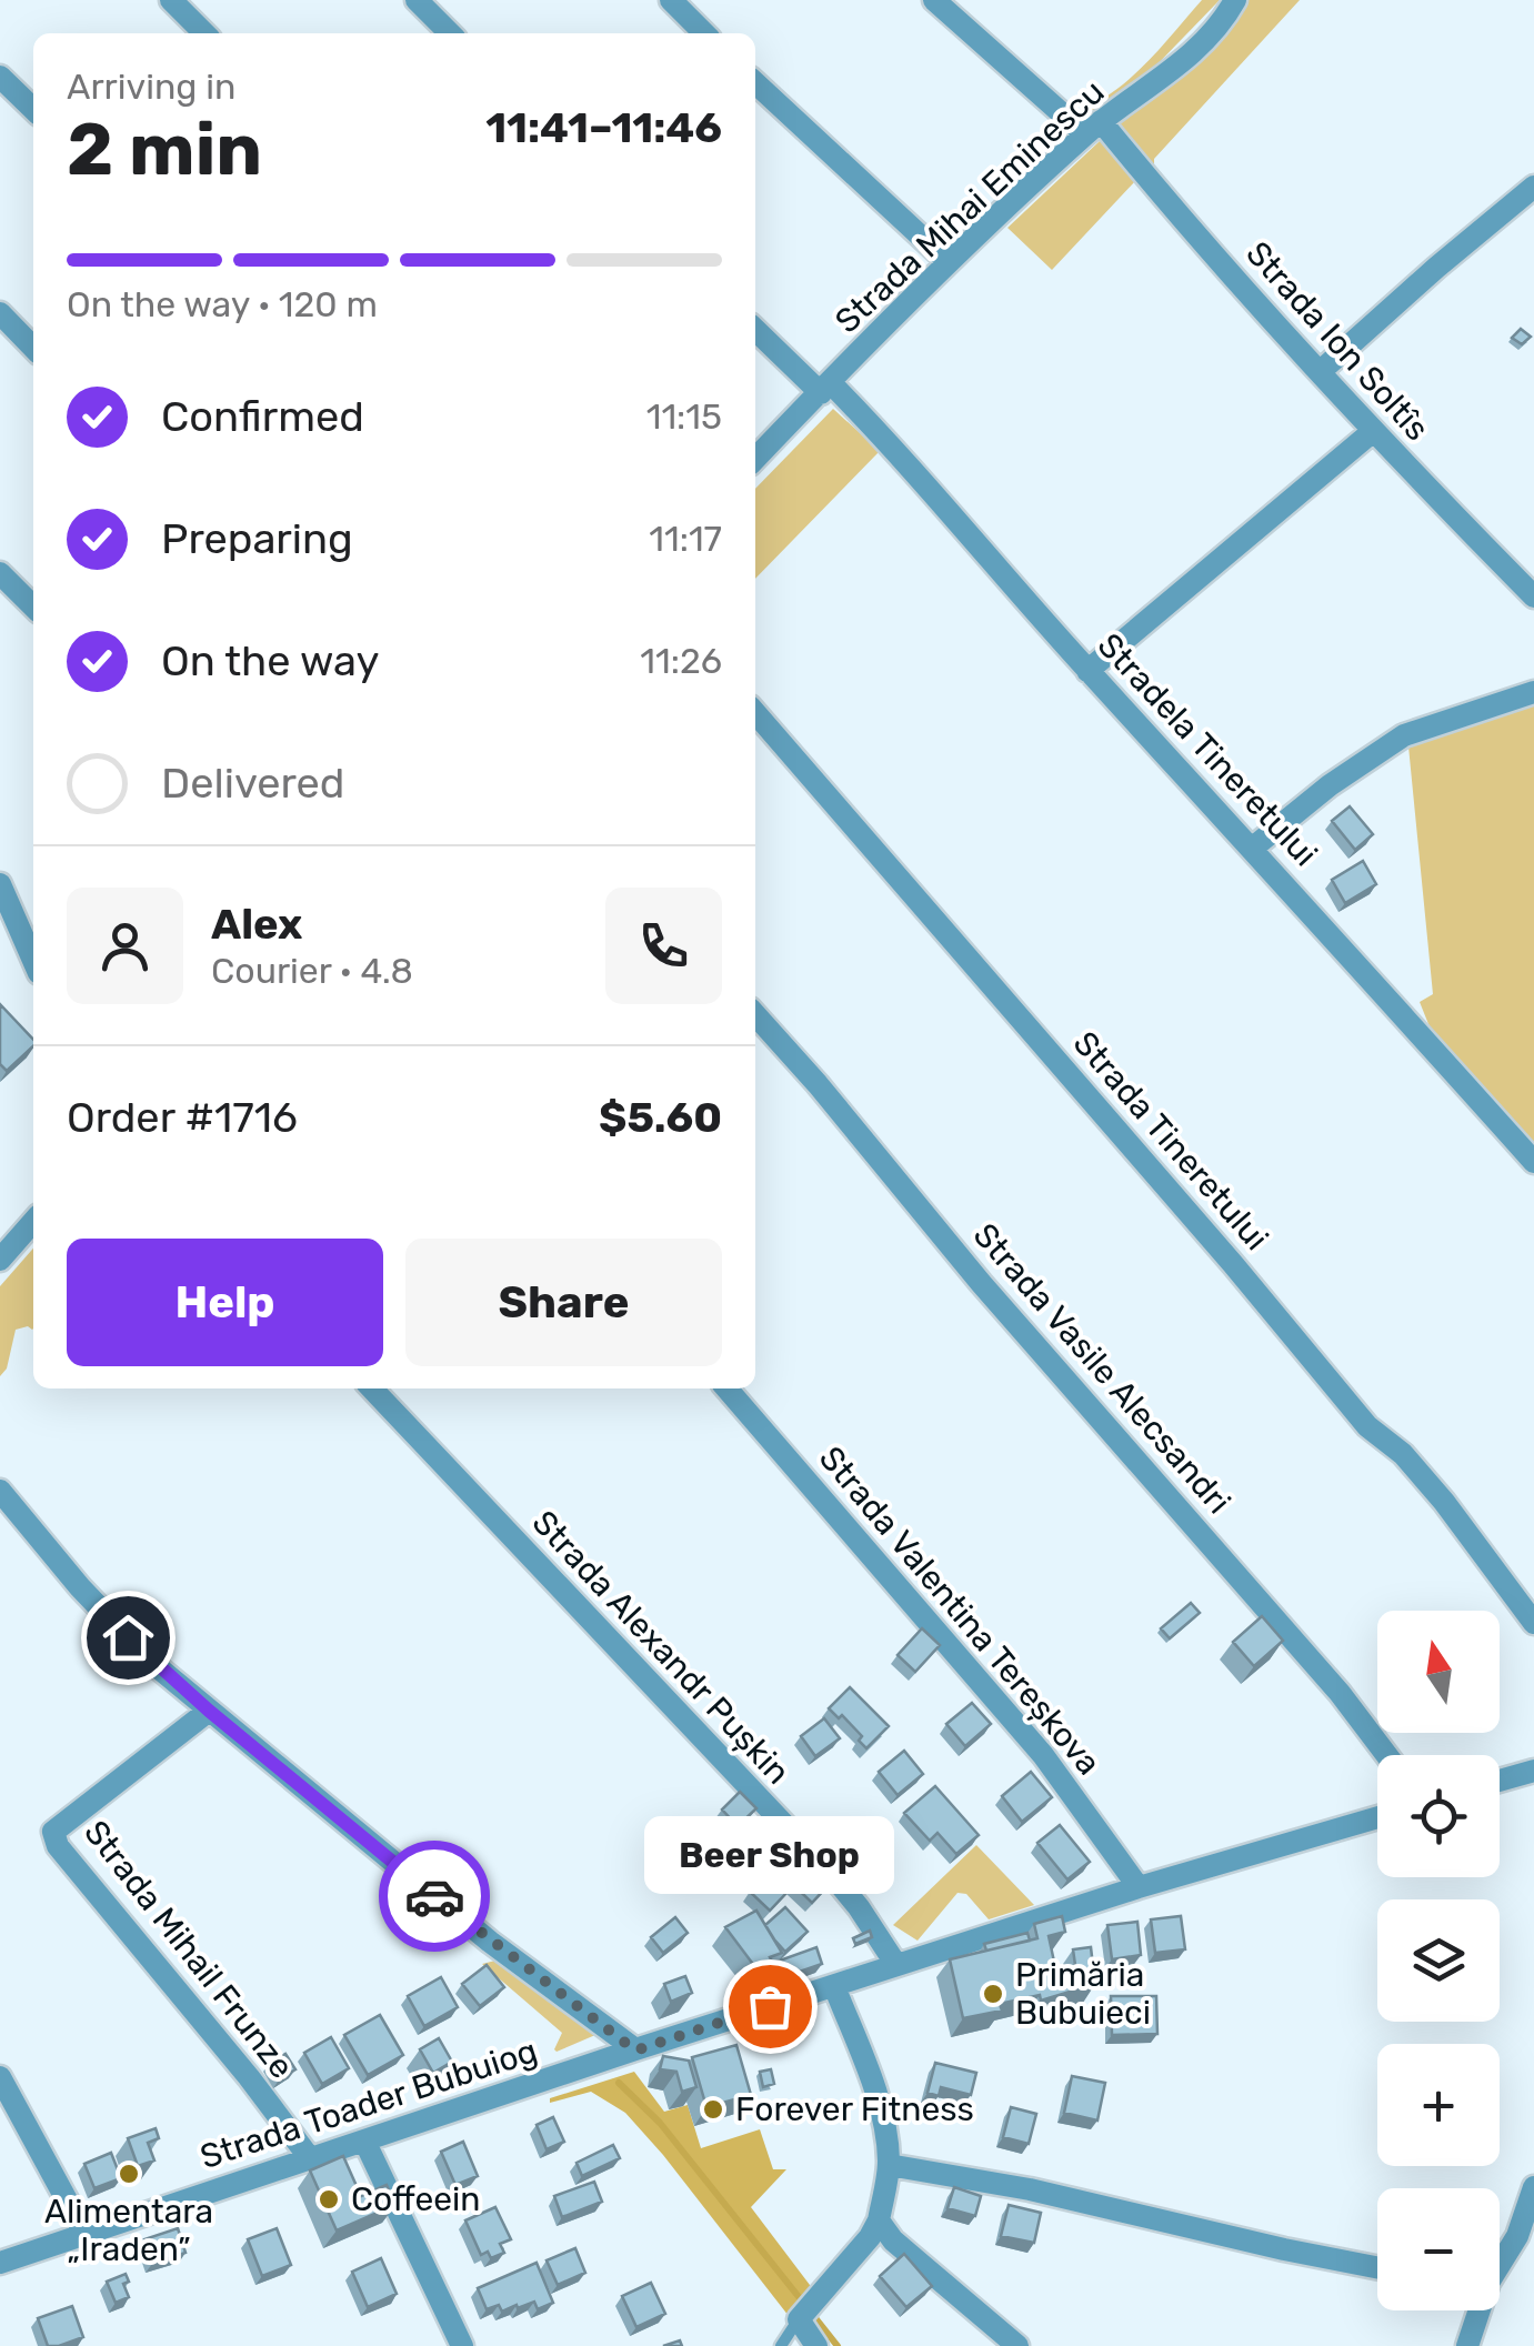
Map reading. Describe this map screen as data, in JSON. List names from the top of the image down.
{
  "streets": {
    "street": [
      "Strada Mihai Eminescu",
      "Strada Ion Soltîs",
      "Stradela Tineretului",
      "Strada Tineretului",
      "Strada Vasile Alecsandri",
      "Strada Valentina Tereșkova",
      "Strada Alexandr Pușkin",
      "Strada Mihail Frunze",
      "Strada Toader Bubuiog"
    ]
  },
  "crossings": [
    ["Strada Mihai Eminescu", "Strada Ion Soltîs"],
    ["Strada Mihai Eminescu", "Stradela Tineretului"],
    ["Strada Valentina Tereșkova", "Strada Toader Bubuiog"],
    ["Strada Alexandr Pușkin", "Strada Toader Bubuiog"],
    ["Strada Mihail Frunze", "Strada Toader Bubuiog"]
  ],
  "places": [
    "Primăria Bubuieci",
    "Beer Shop",
    "Forever Fitness",
    "Alimentara „Iraden”",
    "Coffeein"
  ],
  "north": "top",
  "page": {
    "heading": ["2 min", "Arriving in", "11:41–11:46"],
    "panel": [
      "Alex",
      "Courier · 4.8",
      "Order #1716",
      "$5.60"
    ],
    "bar": "On the way · 120 m",
    "list": [
      ["Confirmed", "11:15"],
      ["Preparing", "11:17"],
      ["On the way", "11:26"],
      "Delivered"
    ],
    "buttons": ["Help", "Share"],
    "map_buttons": ["+", "−"],
    "bubble": "Beer Shop"
  }
}
